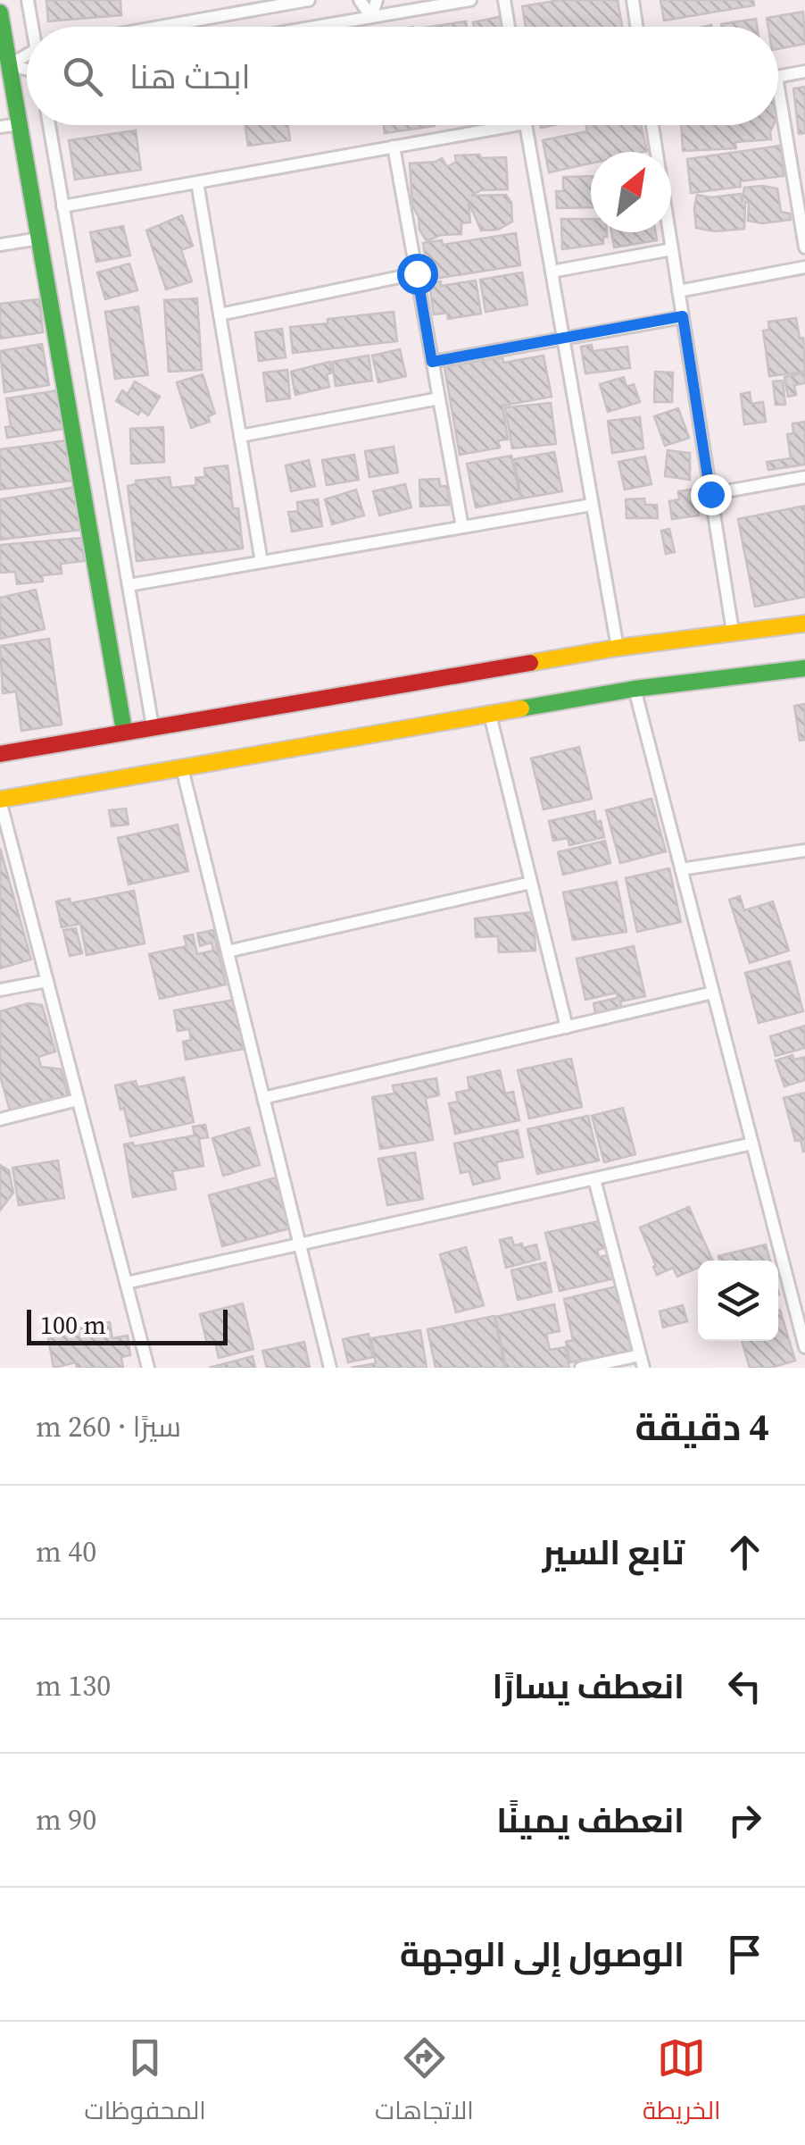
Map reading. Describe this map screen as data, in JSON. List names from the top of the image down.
{
  "scale_bar": "100 m",
  "north": "top right",
  "page": {
    "search": "ابحث هنا",
    "scale": "100 m",
    "heading": ["4 دقيقة", "سيرًا · 260 m"],
    "list": [
      ["تابع السير", "40 m"],
      ["انعطف يسارًا", "130 m"],
      ["انعطف يمينًا", "90 m"],
      "الوصول إلى الوجهة"
    ],
    "nav": ["الخريطة", "الاتجاهات", "المحفوظات"]
  }
}
